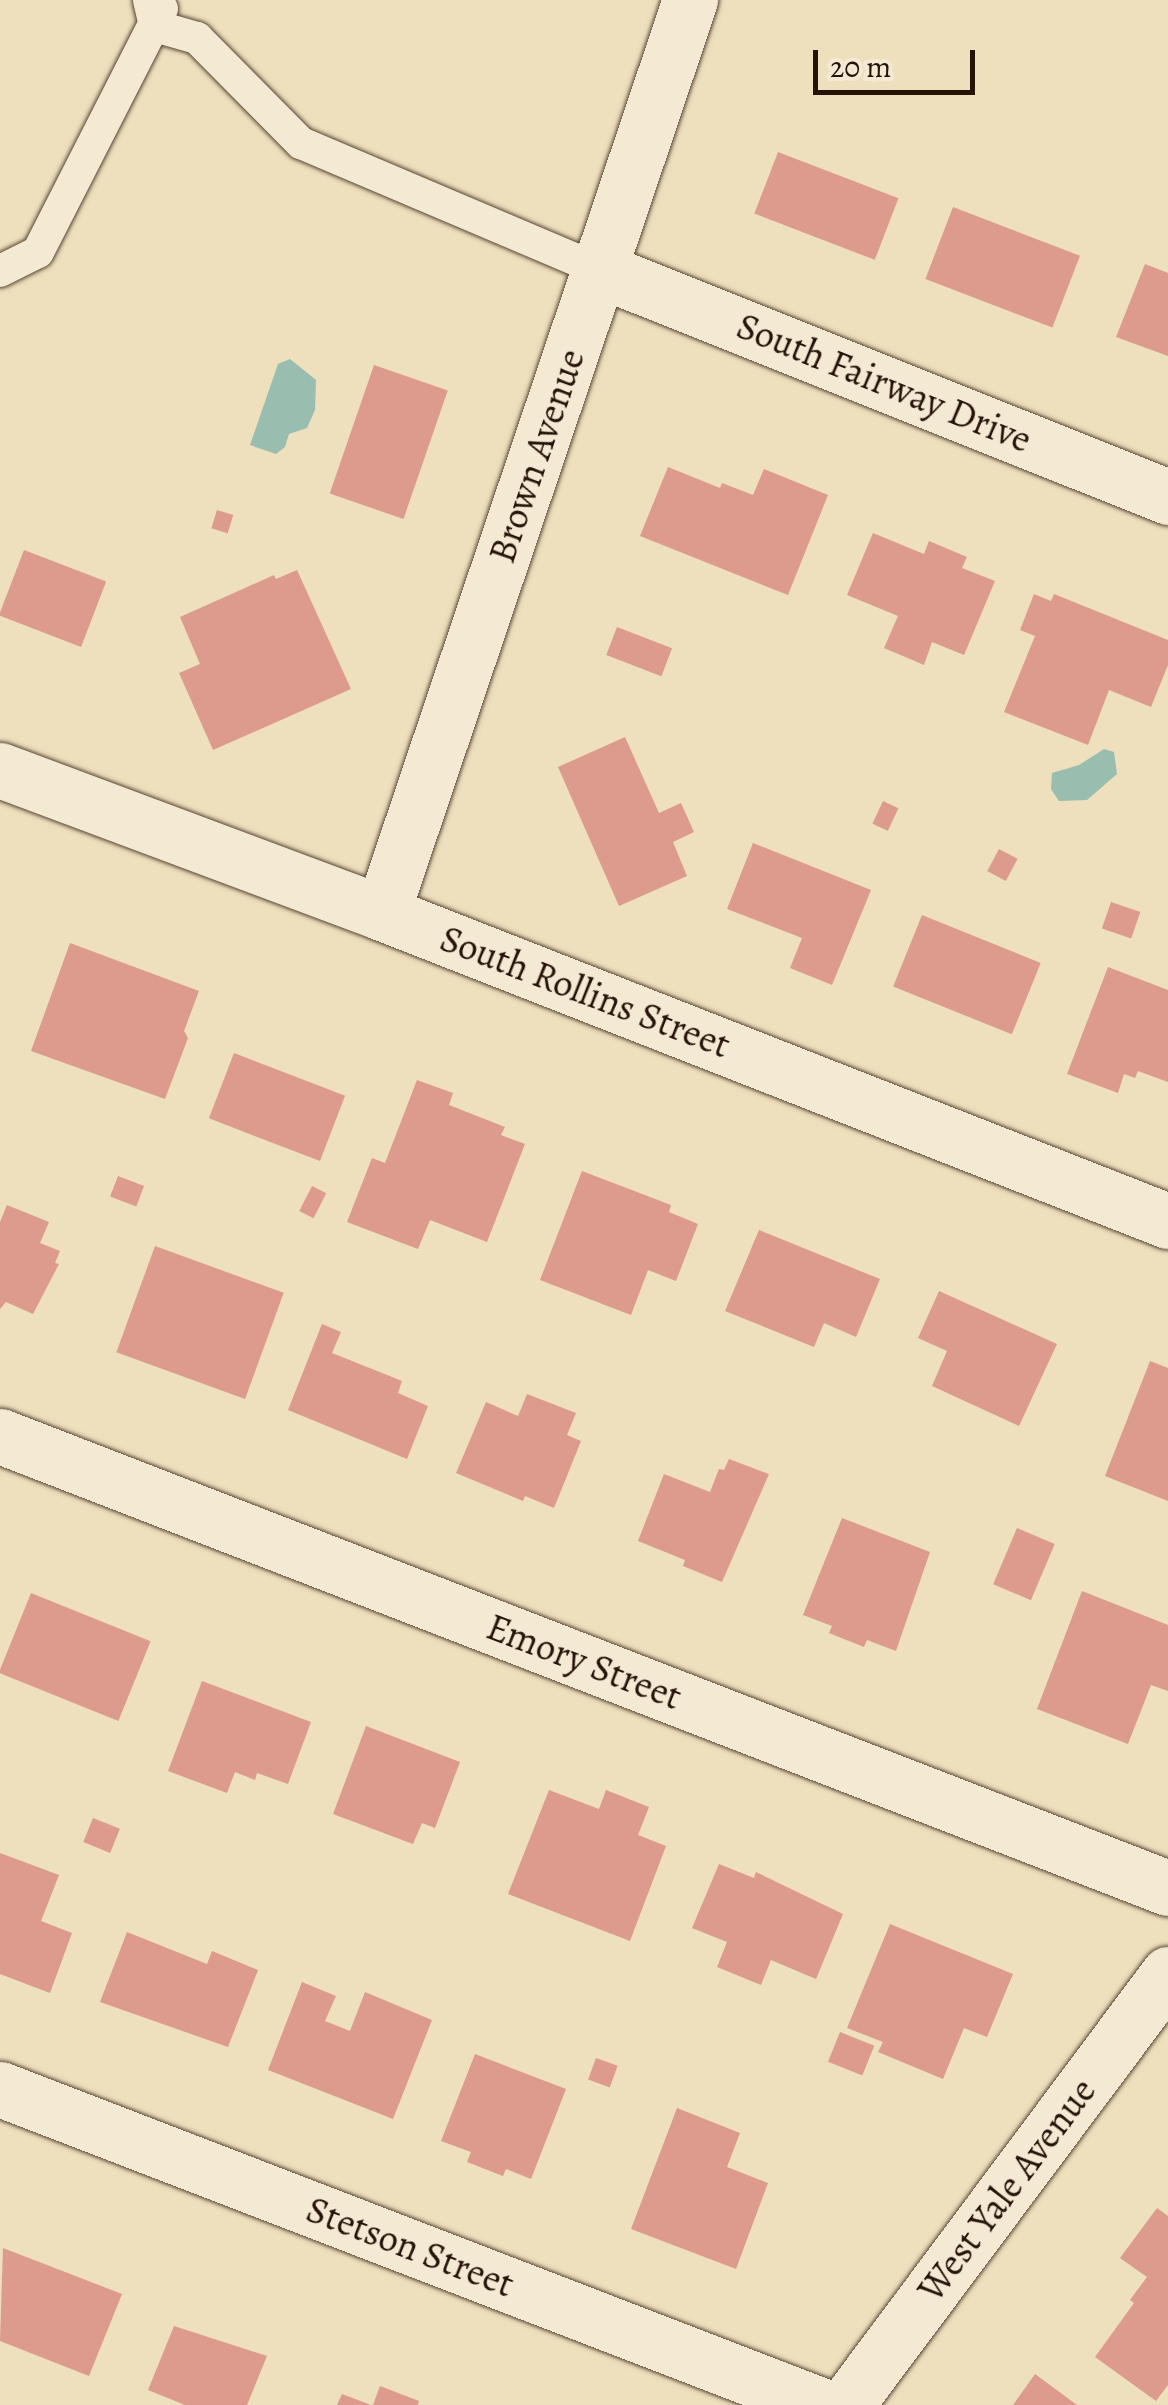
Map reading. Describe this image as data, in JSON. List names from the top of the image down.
{
  "streets": {
    "street": [
      "South Fairway Drive",
      "Brown Avenue",
      "South Rollins Street",
      "Emory Street",
      "West Yale Avenue",
      "Stetson Street"
    ]
  },
  "crossings": [
    ["South Fairway Drive", "Brown Avenue"],
    ["Brown Avenue", "South Rollins Street"]
  ],
  "scale_bar": "20 m"
}
